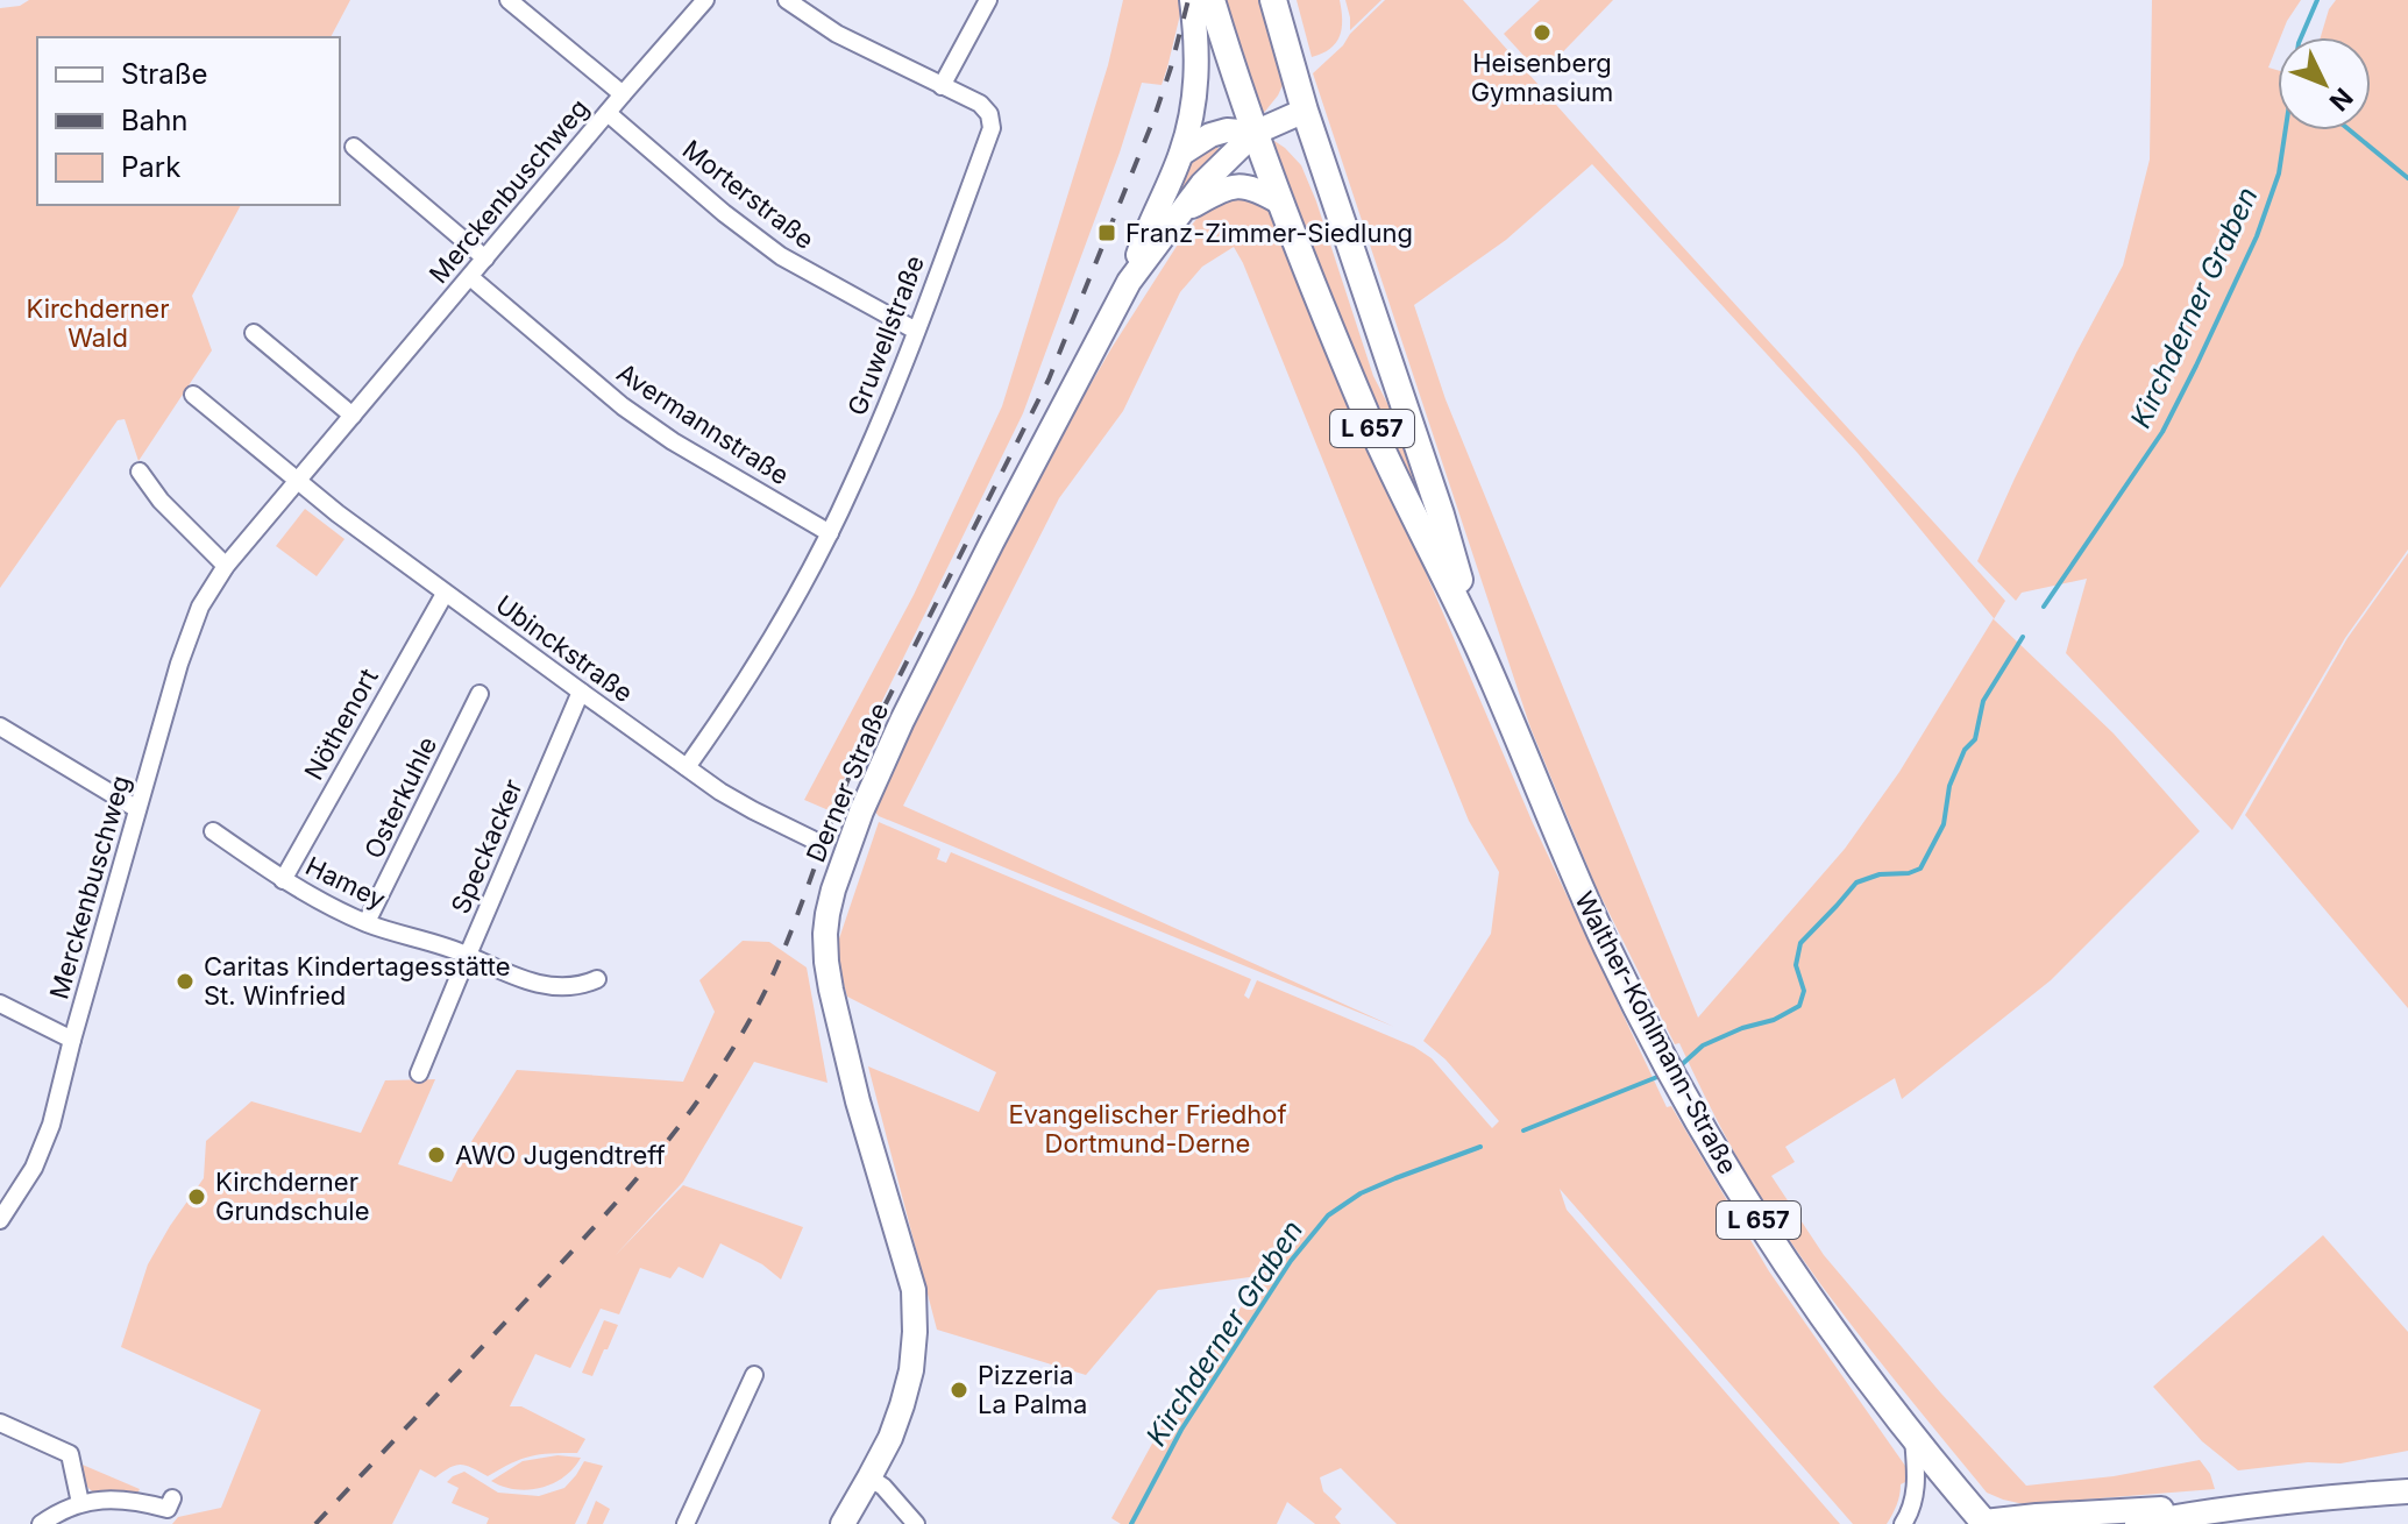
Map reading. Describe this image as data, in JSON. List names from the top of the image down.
{
  "streets": {
    "main road": ["L 657", "Derner Straße", "Walther-Kohlmann-Straße"],
    "street": [
      "Merckenbuschweg",
      "Morterstraße",
      "Gruwellstraße",
      "Avermannstraße",
      "Ubinckstraße",
      "Nöthenort",
      "Osterkuhle",
      "Speckacker",
      "Hamey"
    ]
  },
  "crossings": [
    ["Merckenbuschweg", "Morterstraße"],
    ["Merckenbuschweg", "Avermannstraße"],
    ["Merckenbuschweg", "Ubinckstraße"],
    ["Morterstraße", "Gruwellstraße"],
    ["Gruwellstraße", "Avermannstraße"],
    ["Gruwellstraße", "Ubinckstraße"],
    ["L 657", "Walther-Kohlmann-Straße"],
    ["Ubinckstraße", "Nöthenort"],
    ["Ubinckstraße", "Speckacker"],
    ["Nöthenort", "Hamey"],
    ["Derner Straße", "Walther-Kohlmann-Straße"],
    ["Osterkuhle", "Hamey"],
    ["Speckacker", "Hamey"]
  ],
  "water": ["Kirchderner Graben"],
  "parks": ["Kirchderner Wald", "Evangelischer Friedhof Dortmund-Derne"],
  "places": {
    "other": [
      "Heisenberg Gymnasium",
      "Caritas Kindertagesstätte St. Winfried",
      "AWO Jugendtreff",
      "Kirchderner Grundschule",
      "Pizzeria La Palma"
    ],
    "transit": ["Franz-Zimmer-Siedlung"]
  },
  "legend": ["Straße", "Bahn", "Park"],
  "north": "bottom right"
}
